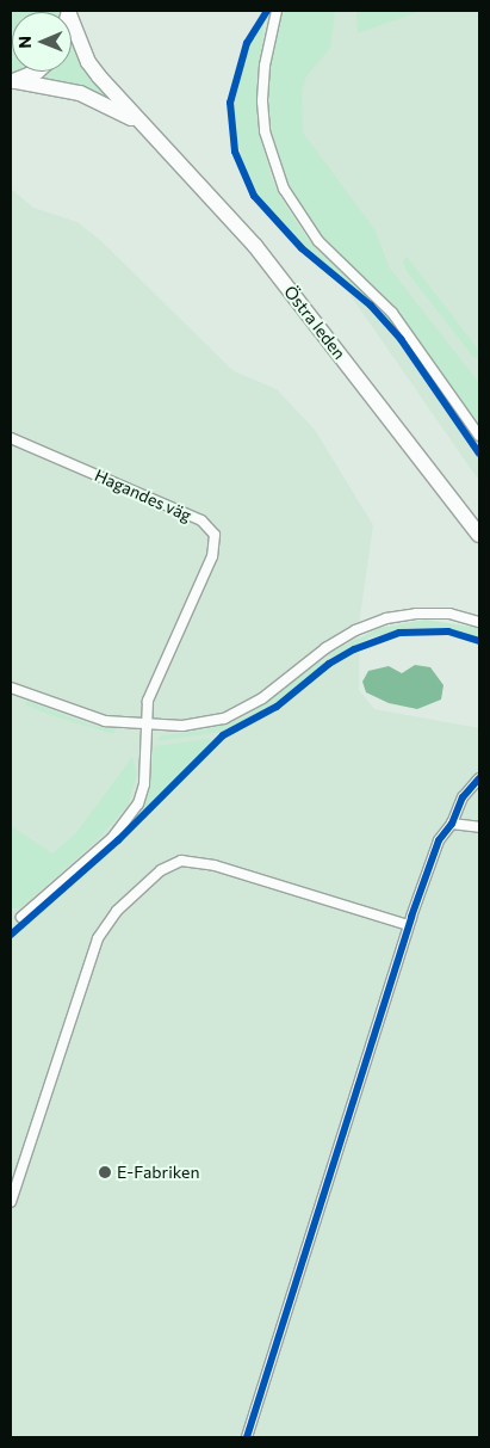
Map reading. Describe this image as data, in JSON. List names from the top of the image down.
{
  "streets": {
    "highway": ["Östra leden"],
    "street": ["Hagandes väg"]
  },
  "places": ["E-Fabriken"],
  "north": "left"
}
